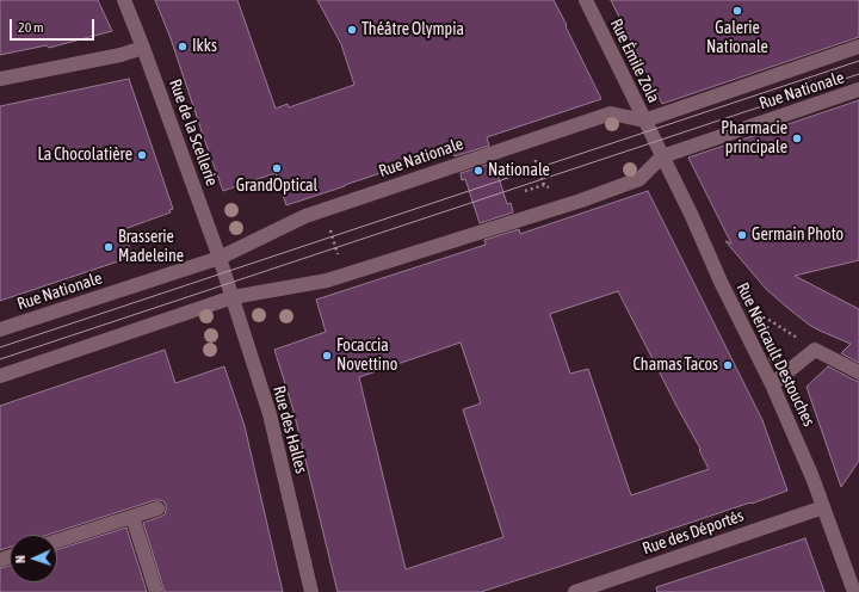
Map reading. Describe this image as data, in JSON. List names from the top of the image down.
{
  "streets": {
    "street": [
      "Rue Émile Zola",
      "Rue Nationale",
      "Rue de la Scellerie",
      "Rue Néricault Destouches",
      "Rue des Halles",
      "Rue des Déportés"
    ]
  },
  "crossings": [
    ["Rue Émile Zola", "Rue Nationale"],
    ["Rue Émile Zola", "Rue Néricault Destouches"],
    ["Rue Nationale", "Rue de la Scellerie"],
    ["Rue Nationale", "Rue Néricault Destouches"],
    ["Rue Nationale", "Rue des Halles"],
    ["Rue de la Scellerie", "Rue des Halles"],
    ["Rue Néricault Destouches", "Rue des Déportés"]
  ],
  "places": [
    "Galerie Nationale",
    "Théâtre Olympia",
    "Ikks",
    "Pharmacie principale",
    "La Chocolatière",
    "GrandOptical",
    "Nationale",
    "Germain Photo",
    "Brasserie Madeleine",
    "Focaccia Novettino",
    "Chamas Tacos"
  ],
  "scale_bar": "20 m",
  "north": "left"
}
